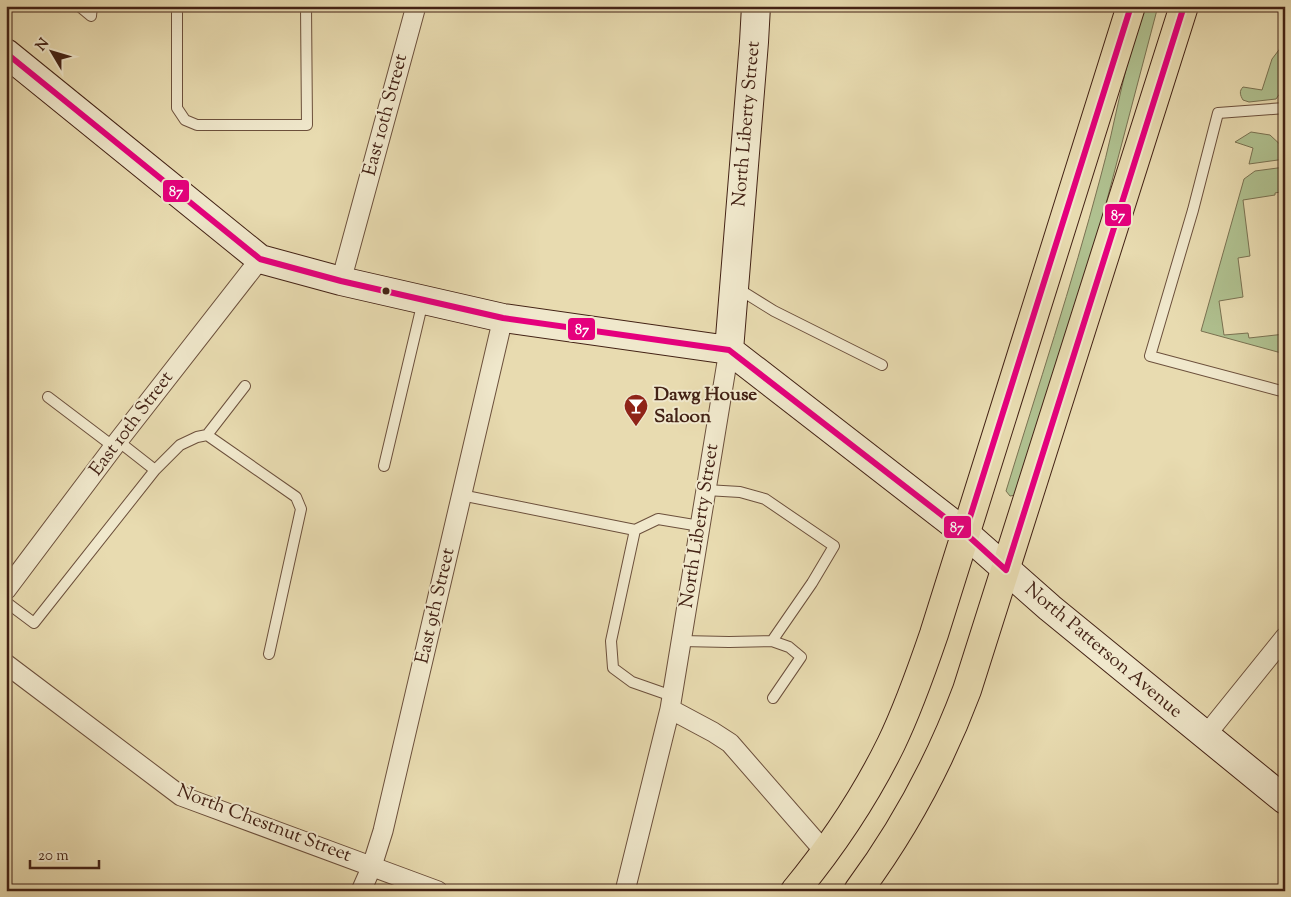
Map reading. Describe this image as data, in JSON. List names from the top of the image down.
{
  "streets": {
    "main road": ["North Liberty Street", "North Patterson Avenue"],
    "street": ["East 10th Street", "East 9th Street", "North Chestnut Street"]
  },
  "crossings": [
    ["East 10th Street", "North Patterson Avenue"],
    ["North Liberty Street", "North Patterson Avenue"],
    ["East 9th Street", "North Patterson Avenue"],
    ["East 9th Street", "North Chestnut Street"]
  ],
  "places": {
    "bar": ["Dawg House Saloon"]
  },
  "lines": ["transit line 87"],
  "scale_bar": "20 m",
  "north": "top left"
}
